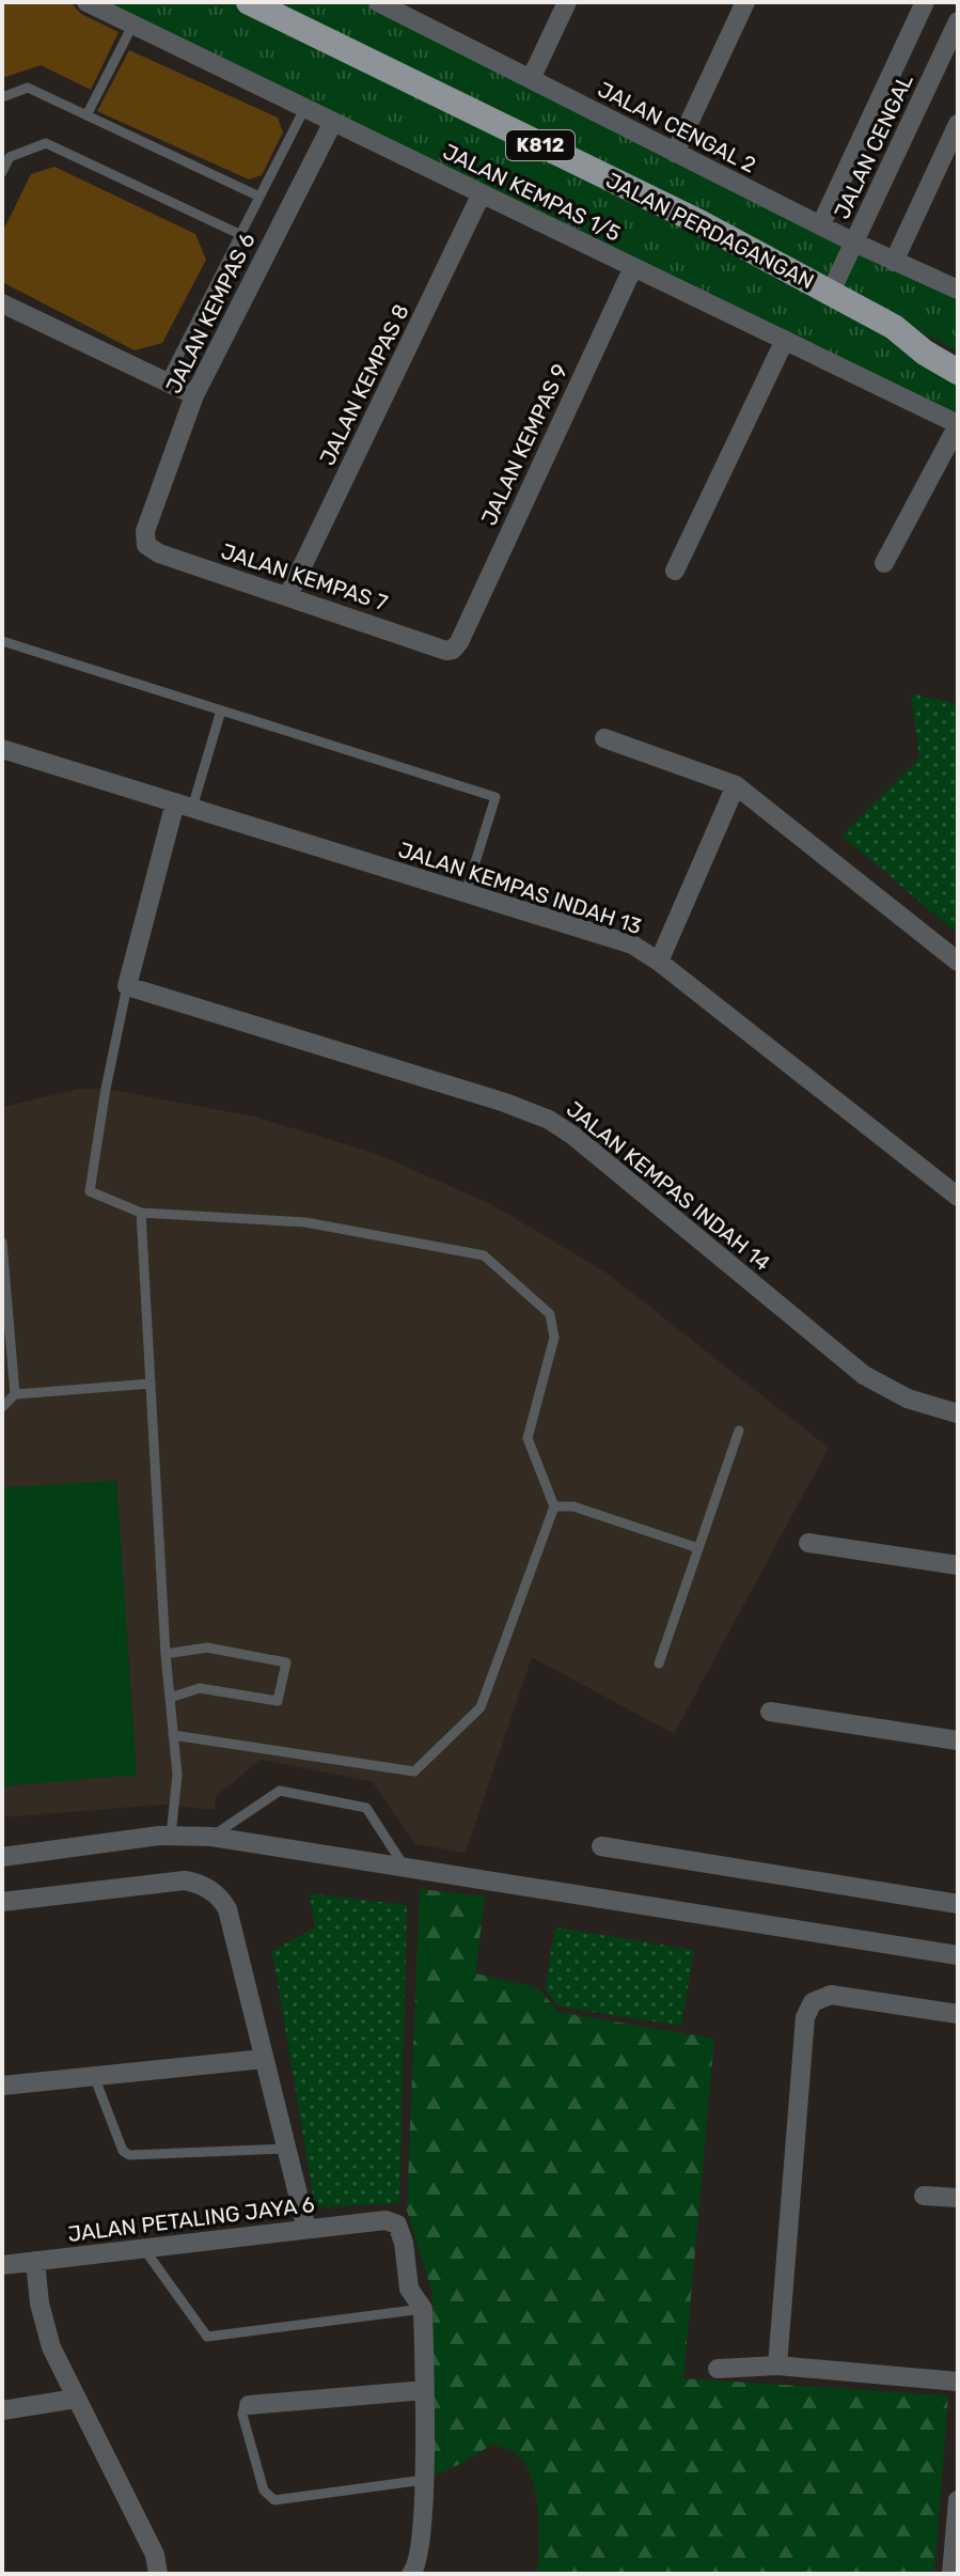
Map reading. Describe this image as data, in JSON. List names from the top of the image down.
{
  "streets": {
    "main road": ["K812", "JALAN PERDAGANGAN"],
    "street": [
      "JALAN CENGAL 2",
      "JALAN CENGAL",
      "JALAN KEMPAS 1/5",
      "JALAN KEMPAS 6",
      "JALAN KEMPAS 8",
      "JALAN KEMPAS 9",
      "JALAN KEMPAS 7",
      "JALAN KEMPAS INDAH 13",
      "JALAN KEMPAS INDAH 14",
      "JALAN PETALING JAYA 6"
    ]
  },
  "crossings": [
    ["JALAN CENGAL 2", "JALAN CENGAL"],
    ["JALAN CENGAL", "JALAN PERDAGANGAN"],
    ["JALAN KEMPAS 1/5", "JALAN KEMPAS 6"],
    ["JALAN KEMPAS 1/5", "JALAN KEMPAS 8"],
    ["JALAN KEMPAS 1/5", "JALAN KEMPAS 9"],
    ["JALAN KEMPAS 6", "JALAN KEMPAS 7"],
    ["JALAN KEMPAS 8", "JALAN KEMPAS 7"],
    ["JALAN KEMPAS 9", "JALAN KEMPAS 7"]
  ]
}
